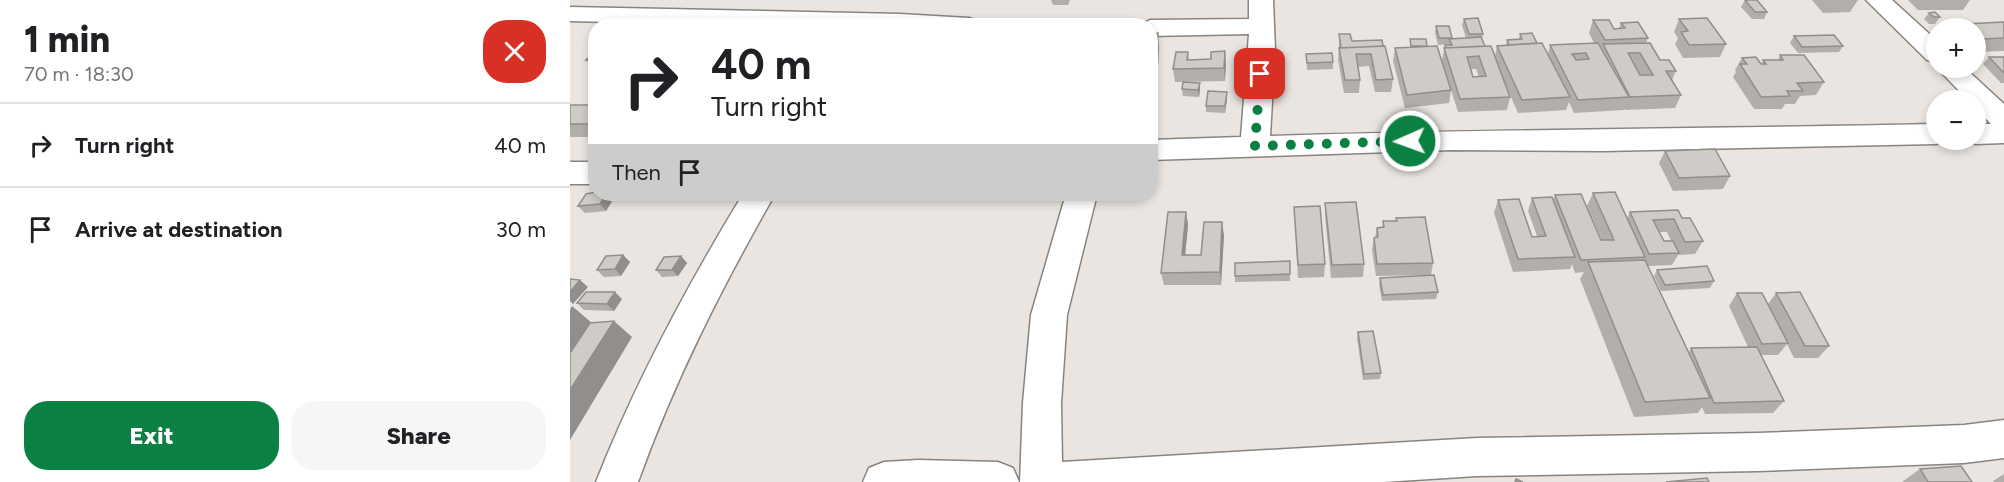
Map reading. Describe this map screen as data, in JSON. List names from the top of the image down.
{
  "page": {
    "heading": ["1 min", "70 m · 18:30"],
    "map_buttons": ["+", "−"],
    "turn": ["40 m", "Turn right"],
    "list": [
      {
        "name": "Turn right",
        "value": "40 m"
      },
      {
        "name": "Arrive at destination",
        "value": "30 m"
      }
    ],
    "then": "Then",
    "buttons": ["Exit", "Share"]
  }
}
